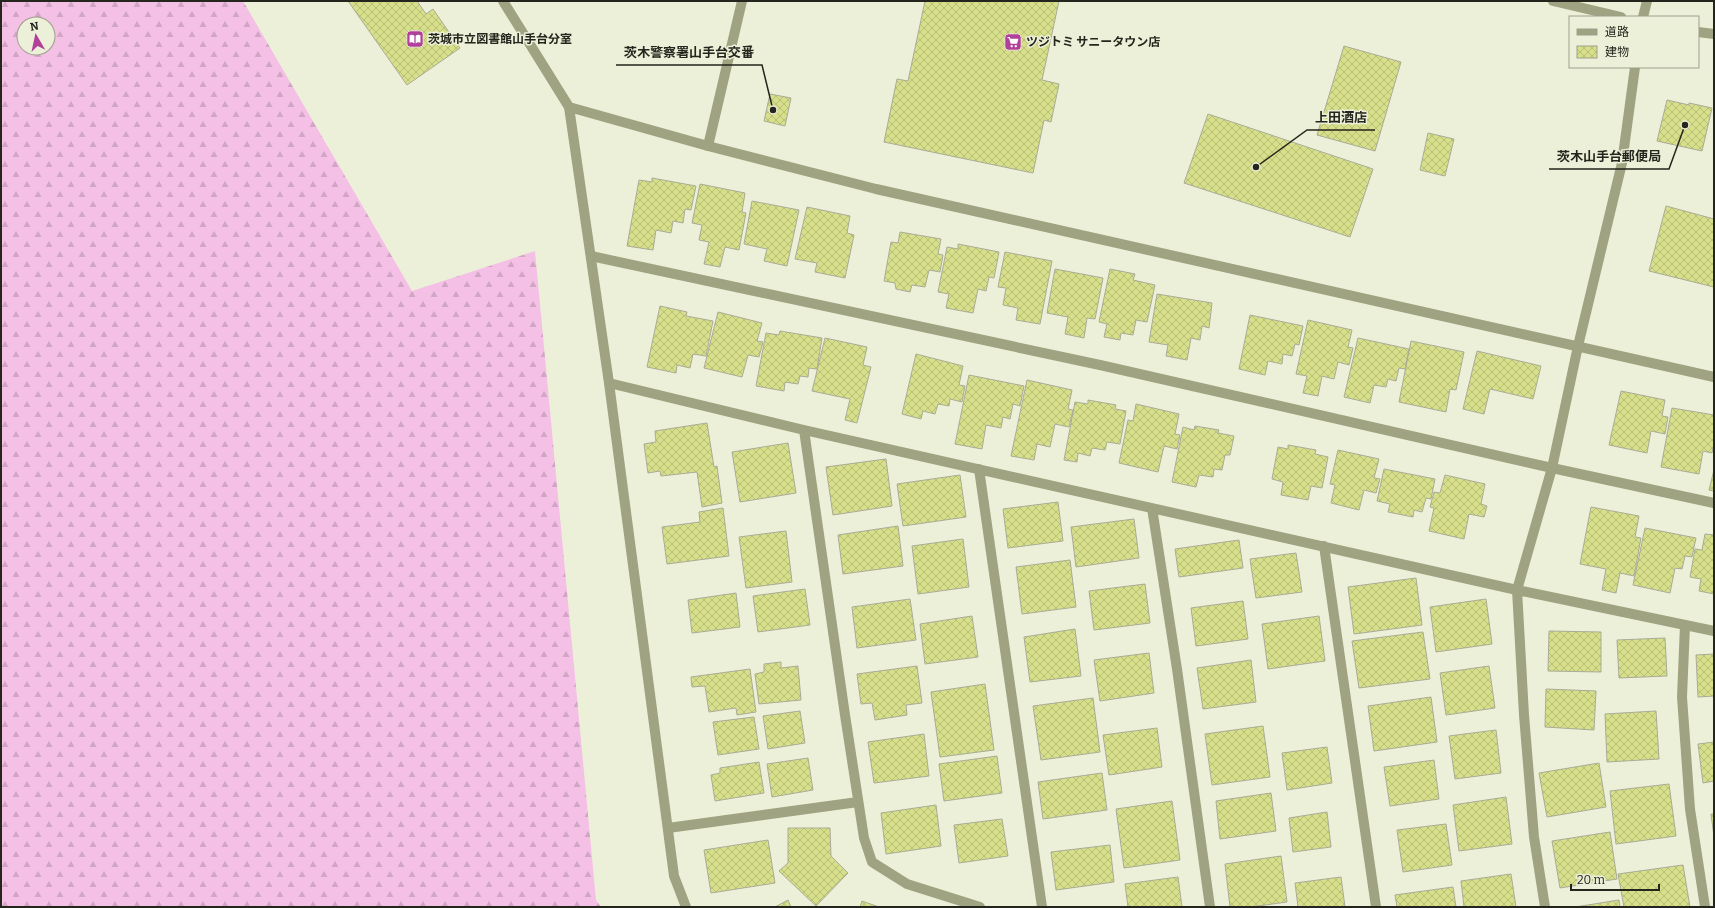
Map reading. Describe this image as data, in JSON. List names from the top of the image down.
{
  "places": {
    "library": ["茨城市立図書館山手台分室"],
    "supermarket": ["ツジトミ サニータウン店"],
    "other": ["茨木警察署山手台交番", "茨木山手台郵便局", "上田酒店"]
  },
  "legend": ["道路", "建物"],
  "scale_bar": "20 m",
  "north": "top"
}
